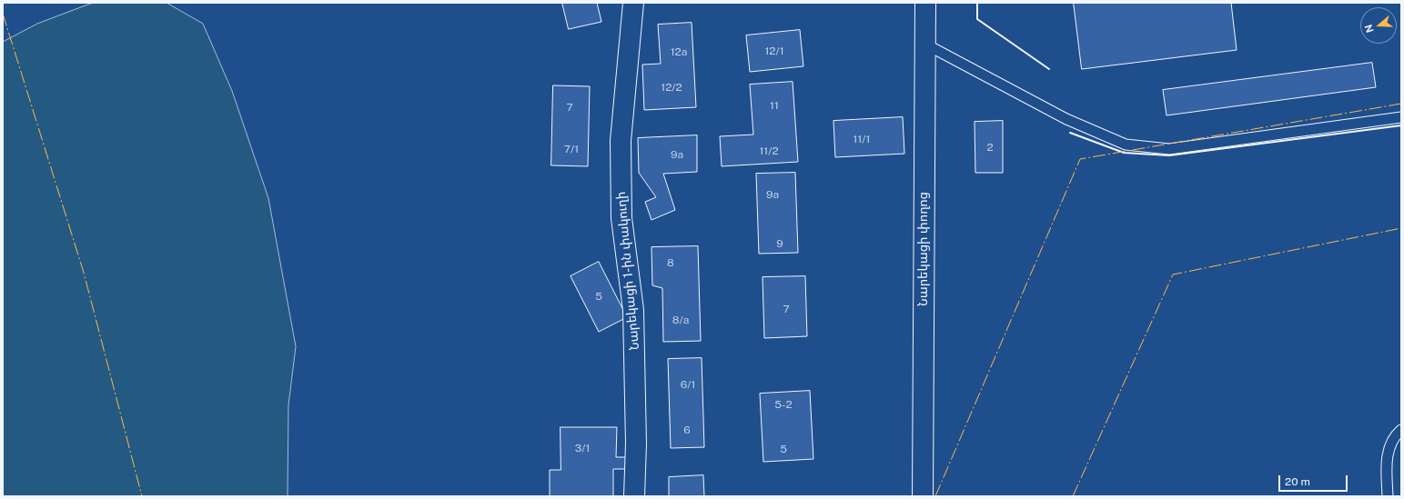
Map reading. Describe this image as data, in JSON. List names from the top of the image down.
{
  "streets": {
    "main road": ["Նարեկացի փողոց", "Նարեկացի 1-ին փակուղի"]
  },
  "house_numbers": [
    "12/1",
    "12a",
    "12/2",
    "11",
    "7",
    "11/1",
    "2",
    "7/1",
    "11/2",
    "9a",
    "9a",
    "9",
    "8",
    "5",
    "7",
    "8/a",
    "6/1",
    "5-2",
    "6",
    "3/1",
    "5"
  ],
  "scale_bar": "20 m",
  "north": "left"
}
